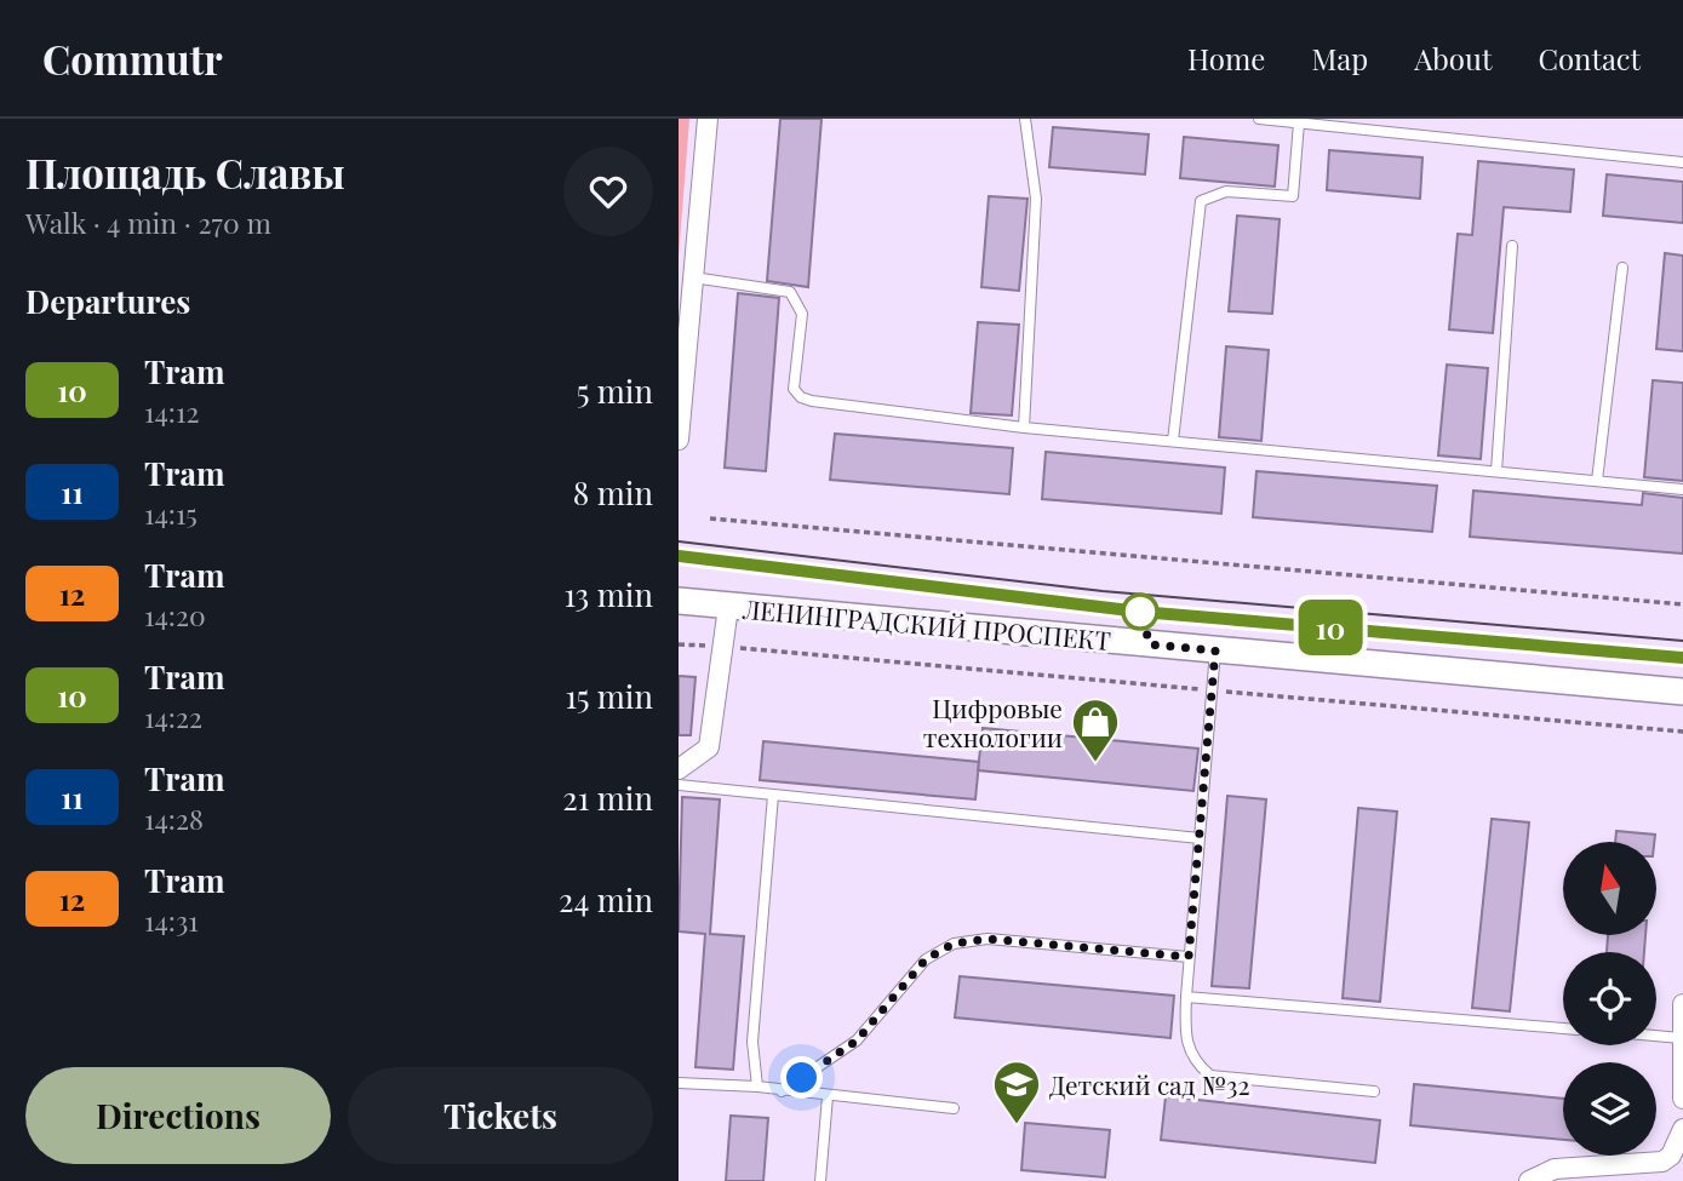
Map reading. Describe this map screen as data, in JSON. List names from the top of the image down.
{
  "streets": {
    "main road": ["ЛЕНИНГРАДСКИЙ ПРОСПЕКТ"]
  },
  "places": {
    "shop": ["Цифровые технологии"],
    "school or university": ["Детский сад №32"]
  },
  "lines": ["tram line 10"],
  "north": "top",
  "page": {
    "header": "Commutr",
    "nav": [
      "Home",
      "Map",
      "About",
      "Contact"
    ],
    "heading": [
      ["Площадь Славы", "Walk · 4 min · 270 m"],
      "Departures"
    ],
    "on_map": "10",
    "list": [
      {
        "mark": "10",
        "name": "Tram",
        "note": "14:12",
        "value": "5 min"
      },
      {
        "mark": "11",
        "name": "Tram",
        "note": "14:15",
        "value": "8 min"
      },
      {
        "mark": "12",
        "name": "Tram",
        "note": "14:20",
        "value": "13 min"
      },
      {
        "mark": "10",
        "name": "Tram",
        "note": "14:22",
        "value": "15 min"
      },
      {
        "mark": "11",
        "name": "Tram",
        "note": "14:28",
        "value": "21 min"
      },
      {
        "mark": "12",
        "name": "Tram",
        "note": "14:31",
        "value": "24 min"
      }
    ],
    "buttons": ["Directions", "Tickets"]
  }
}
